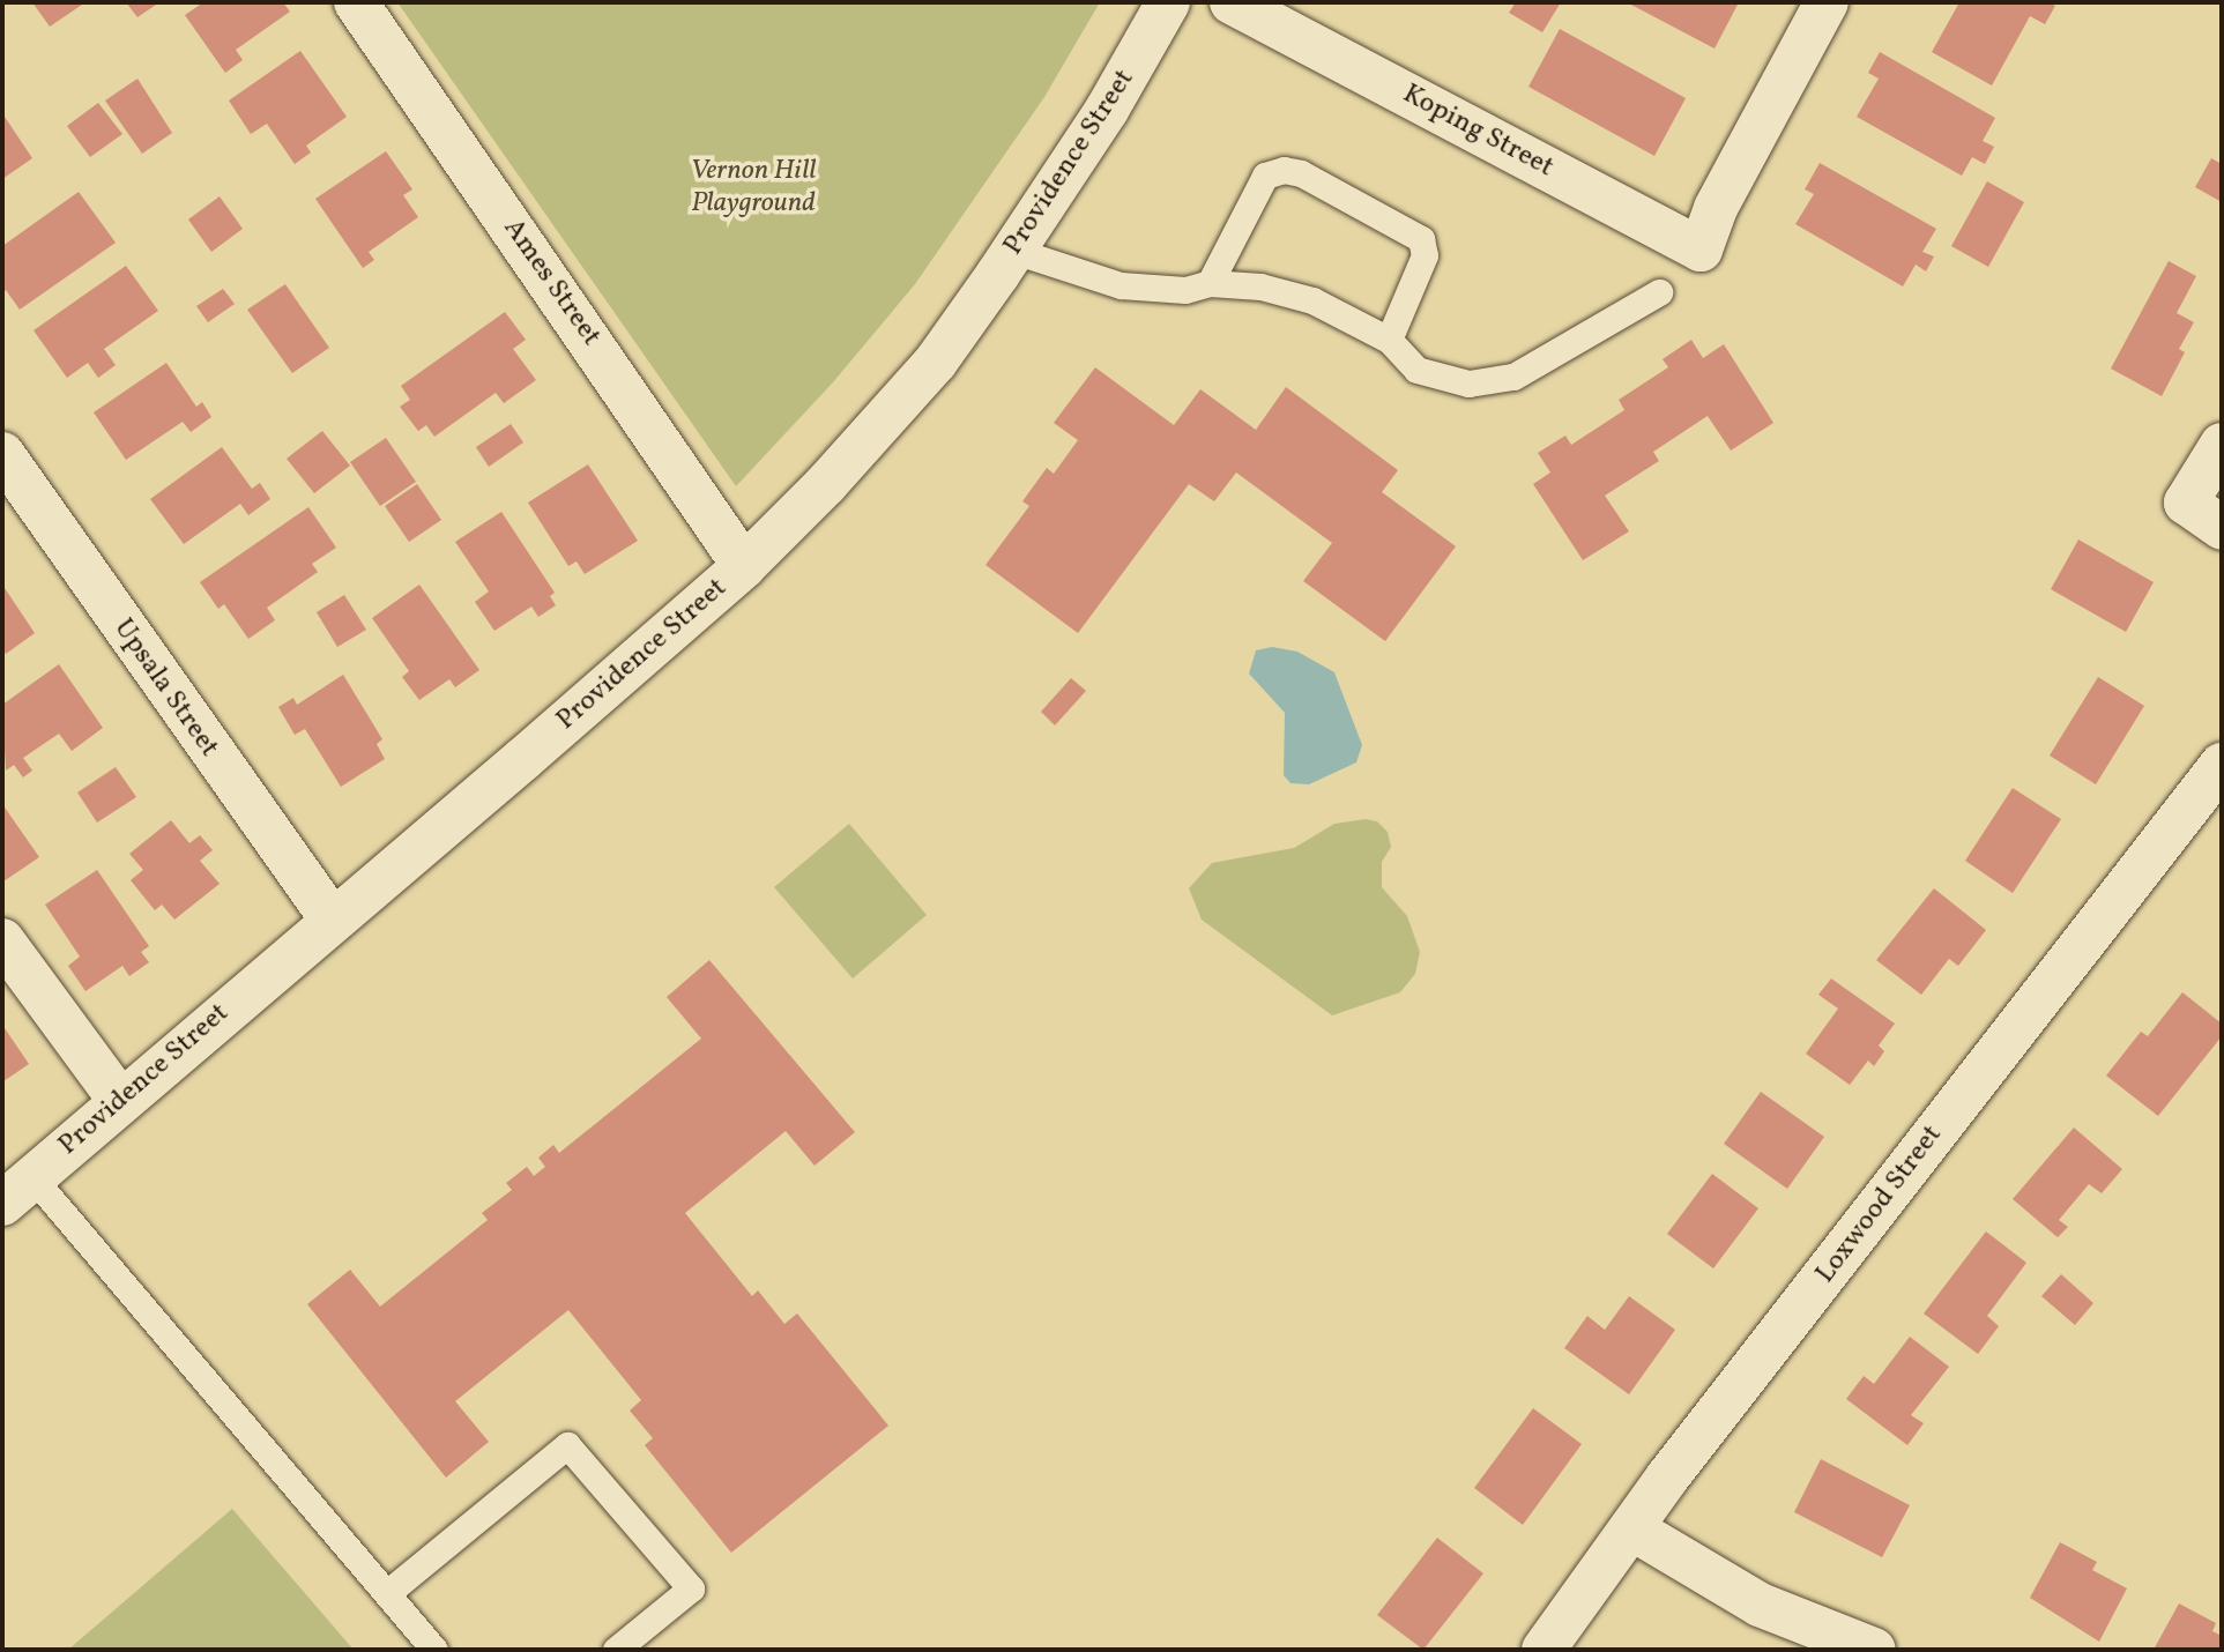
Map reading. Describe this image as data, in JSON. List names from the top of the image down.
{
  "streets": {
    "street": [
      "Koping Street",
      "Providence Street",
      "Ames Street",
      "Upsala Street",
      "Loxwood Street"
    ]
  },
  "crossings": [
    ["Providence Street", "Ames Street"],
    ["Providence Street", "Upsala Street"]
  ],
  "parks": ["Vernon Hill Playground"]
}
